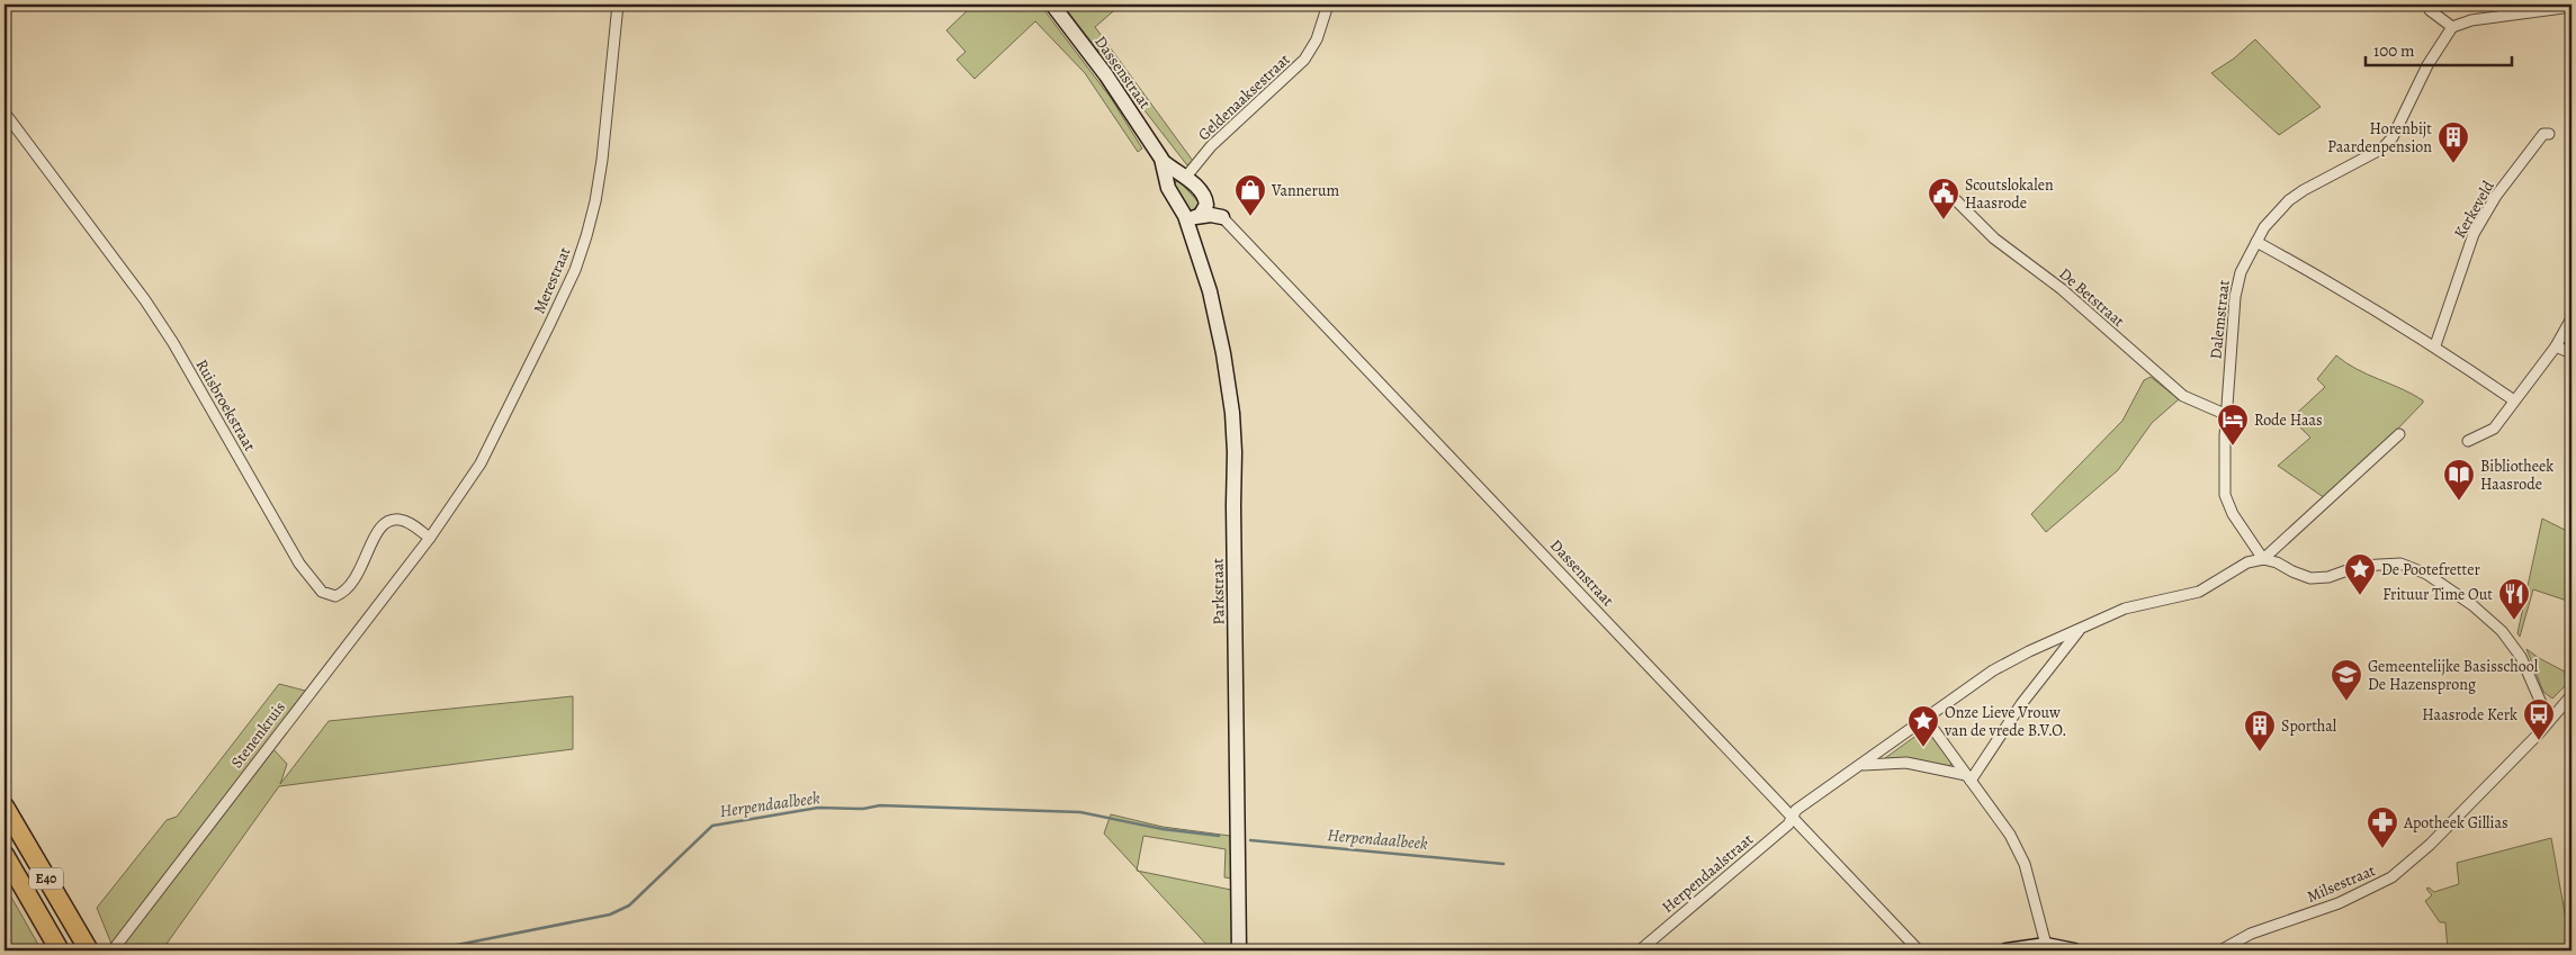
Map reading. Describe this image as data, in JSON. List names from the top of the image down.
{
  "streets": {
    "highway": ["E40"],
    "street": [
      "Dassenstraat",
      "Geldenaaksestraat",
      "Kerkeveld",
      "Merestraat",
      "De Betstraat",
      "Dalemstraat",
      "Ruisbroekstraat",
      "Parkstraat",
      "Stenenkruis",
      "Herpendaalstraat",
      "Milsestraat"
    ]
  },
  "crossings": [
    ["Dassenstraat", "Geldenaaksestraat"],
    ["Dassenstraat", "Parkstraat"],
    ["Dassenstraat", "Herpendaalstraat"],
    ["Merestraat", "Ruisbroekstraat"],
    ["Merestraat", "Stenenkruis"],
    ["De Betstraat", "Dalemstraat"],
    ["Dalemstraat", "Herpendaalstraat"],
    ["Ruisbroekstraat", "Stenenkruis"]
  ],
  "water": ["Herpendaalbeek"],
  "places": {
    "building": ["Horenbijt Paardenpension", "Sporthal"],
    "shop": ["Vannerum"],
    "public building": ["Scoutslokalen Haasrode"],
    "hotel": ["Rode Haas"],
    "library": ["Bibliotheek Haasrode"],
    "place": ["De Pootefretter", "Onze Lieve Vrouw van de vrede B.V.O."],
    "restaurant": ["Frituur Time Out"],
    "school or university": ["Gemeentelijke Basisschool De Hazensprong"],
    "bus stop": ["Haasrode Kerk"],
    "pharmacy": ["Apotheek Gillias"]
  },
  "scale_bar": "100 m"
}
